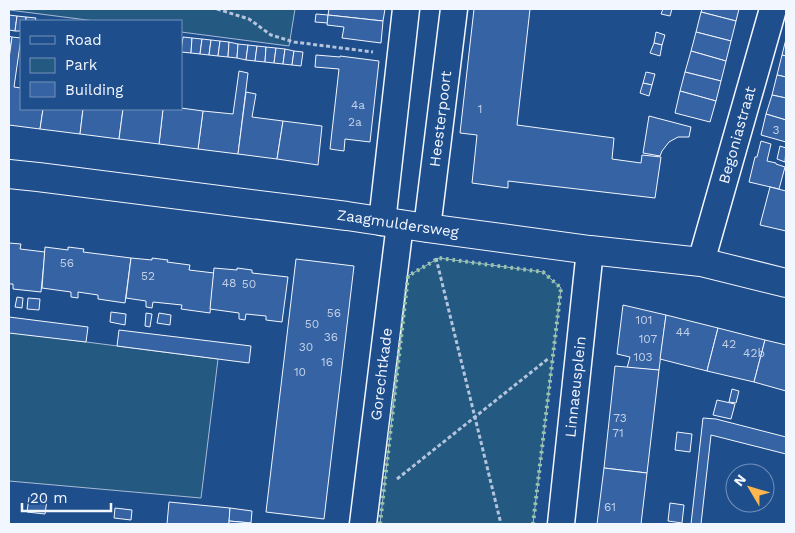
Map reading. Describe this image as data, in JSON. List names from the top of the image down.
{
  "streets": {
    "street": [
      "Heesterpoort",
      "Begoniastraat",
      "Zaagmuldersweg",
      "Gorechtkade",
      "Linnaeusplein"
    ]
  },
  "crossings": [
    ["Heesterpoort", "Zaagmuldersweg"],
    ["Begoniastraat", "Zaagmuldersweg"],
    ["Zaagmuldersweg", "Gorechtkade"],
    ["Zaagmuldersweg", "Linnaeusplein"]
  ],
  "house_numbers": [
    "4a",
    "1",
    "2a",
    "3",
    "56",
    "52",
    "48",
    "50",
    "56",
    "101",
    "50",
    "44",
    "36",
    "107",
    "42",
    "30",
    "42b",
    "103",
    "16",
    "10",
    "73",
    "71",
    "61"
  ],
  "legend": ["Road", "Park", "Building"],
  "scale_bar": "20 m",
  "north": "top left"
}
